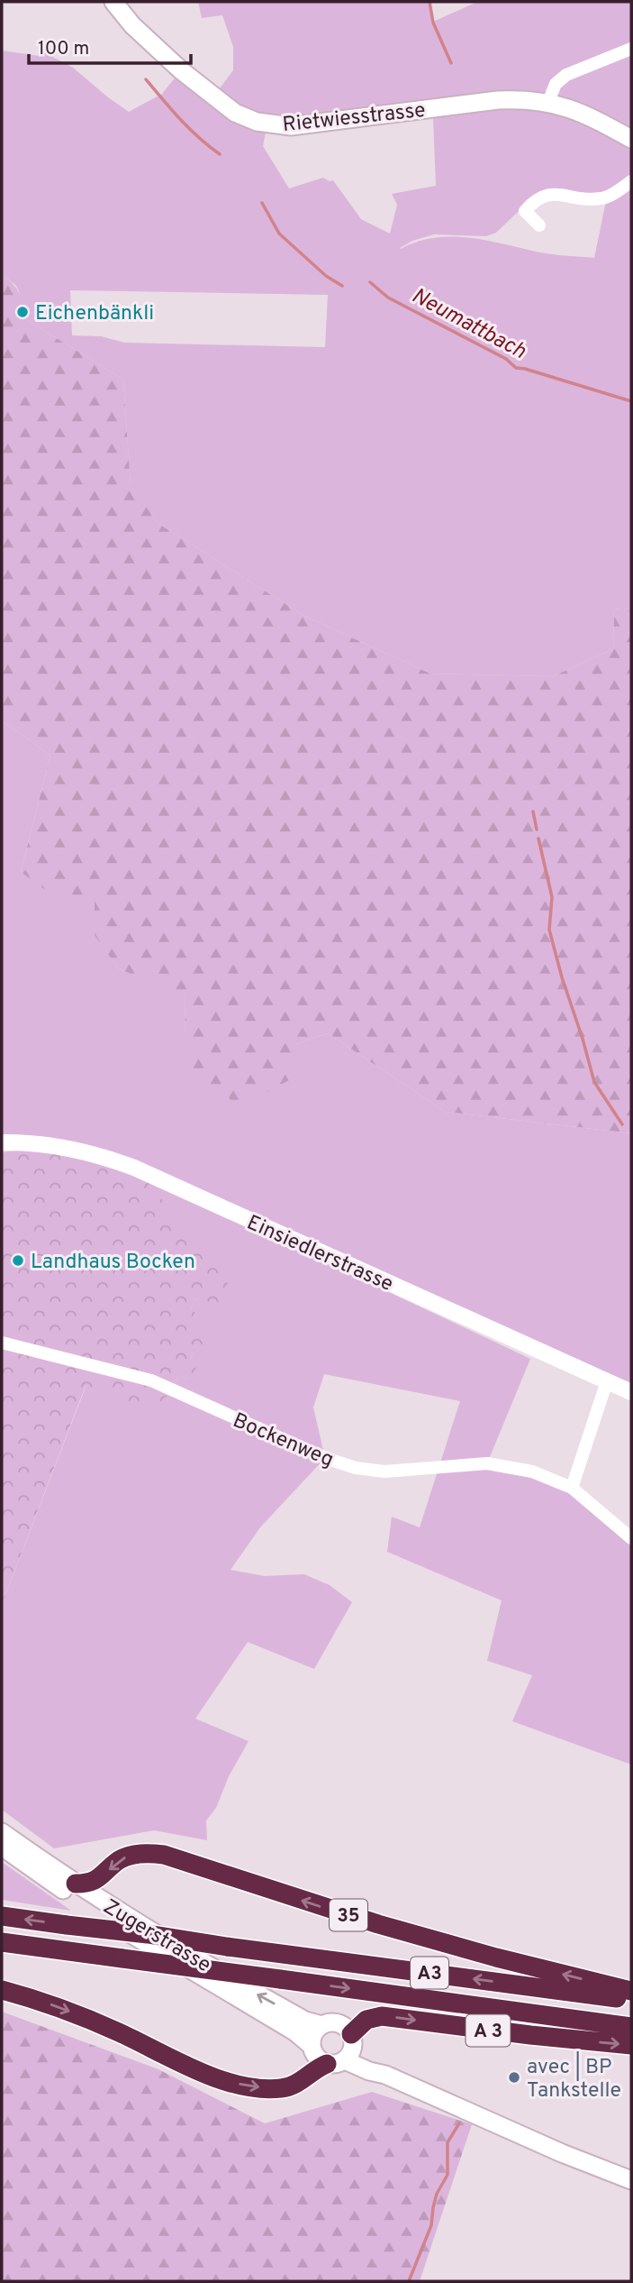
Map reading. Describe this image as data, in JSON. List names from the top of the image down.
{
  "streets": {
    "highway": ["35", "A3", "A 3"],
    "main road": ["Rietwiesstrasse", "Zugerstrasse"],
    "street": ["Einsiedlerstrasse", "Bockenweg"]
  },
  "crossings": [
    ["35", "Zugerstrasse"],
    ["Zugerstrasse", "A 3"]
  ],
  "water": ["Neumattbach"],
  "places": ["Eichenbänkli", "Landhaus Bocken", "avec | BP Tankstelle"],
  "scale_bar": "100 m"
}
